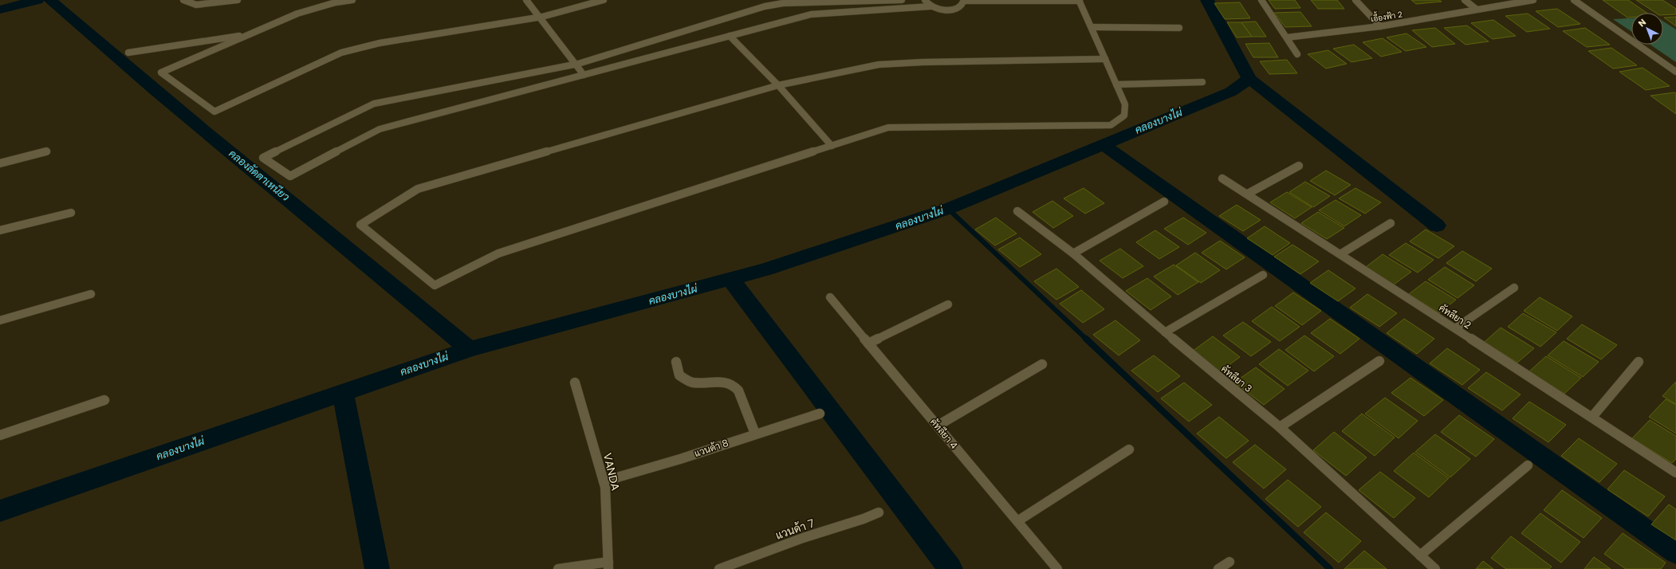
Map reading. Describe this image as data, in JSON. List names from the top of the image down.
{
  "streets": {
    "street": [
      "เอื้องฟ้า 2",
      "คัทลียา 2",
      "คัทลียา 3",
      "คัทลียา 4",
      "แวนด้า 8",
      "VANDA",
      "แวนด้า 7"
    ]
  },
  "crossings": [
    ["แวนด้า 8", "VANDA"]
  ],
  "water": ["คลองบางไผ่", "คลองลัดตาเหนียว"],
  "north": "top left"
}
